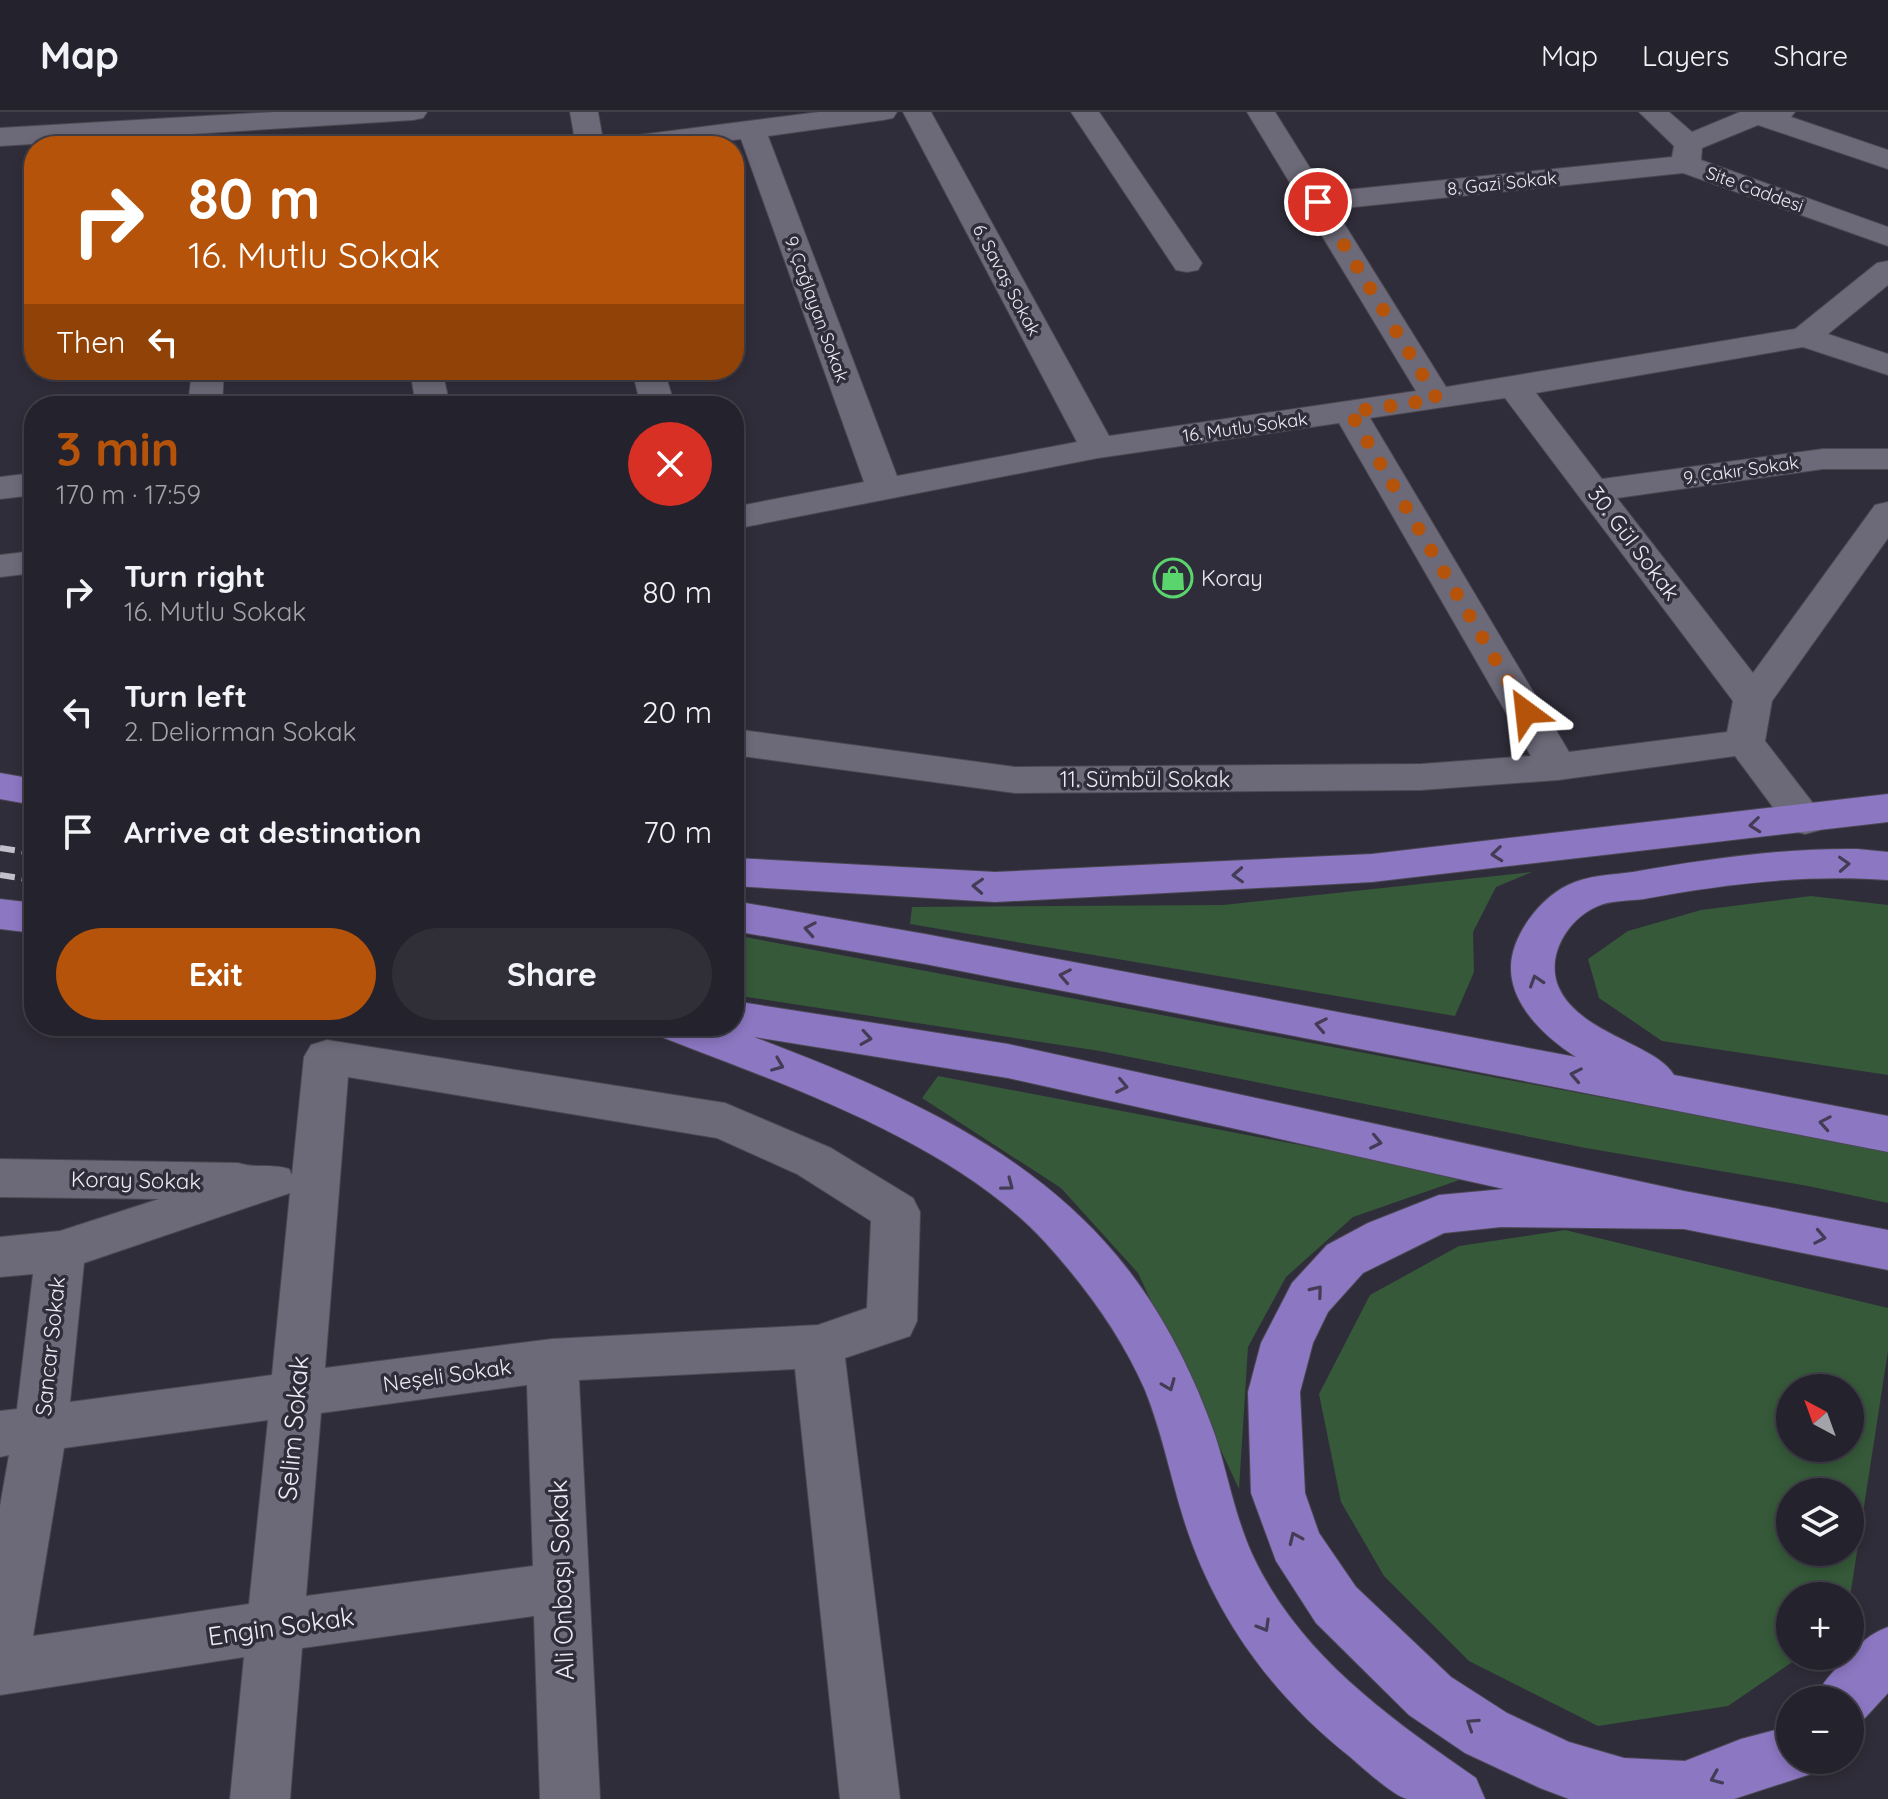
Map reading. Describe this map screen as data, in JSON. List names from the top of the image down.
{
  "streets": {
    "street": [
      "8. Gazi Sokak",
      "Site Caddesi",
      "6. Savaş Sokak",
      "9. Çağlayan Sokak",
      "16. Mutlu Sokak",
      "9. Çakır Sokak",
      "30. Gül Sokak",
      "11. Sümbül Sokak",
      "Koray Sokak",
      "Sancar Sokak",
      "Neşeli Sokak",
      "Selim Sokak",
      "Ali Onbaşı Sokak",
      "Engin Sokak"
    ]
  },
  "crossings": [
    ["8. Gazi Sokak", "Site Caddesi"],
    ["6. Savaş Sokak", "16. Mutlu Sokak"],
    ["9. Çağlayan Sokak", "16. Mutlu Sokak"],
    ["16. Mutlu Sokak", "30. Gül Sokak"],
    ["9. Çakır Sokak", "30. Gül Sokak"],
    ["Koray Sokak", "Sancar Sokak"],
    ["Sancar Sokak", "Neşeli Sokak"],
    ["Neşeli Sokak", "Selim Sokak"],
    ["Neşeli Sokak", "Ali Onbaşı Sokak"],
    ["Selim Sokak", "Engin Sokak"],
    ["Ali Onbaşı Sokak", "Engin Sokak"]
  ],
  "places": {
    "shop": ["Koray"]
  },
  "north": "top left",
  "page": {
    "header": "Map",
    "nav": ["Map", "Layers", "Share"],
    "turn": ["80 m", "16. Mutlu Sokak"],
    "then": "Then",
    "heading": ["3 min", "170 m · 17:59"],
    "list": [
      {
        "name": "Turn right",
        "note": "16. Mutlu Sokak",
        "value": "80 m"
      },
      {
        "name": "Turn left",
        "note": "2. Deliorman Sokak",
        "value": "20 m"
      },
      {
        "name": "Arrive at destination",
        "value": "70 m"
      }
    ],
    "buttons": ["Exit", "Share"],
    "map_buttons": ["+", "−"]
  }
}
